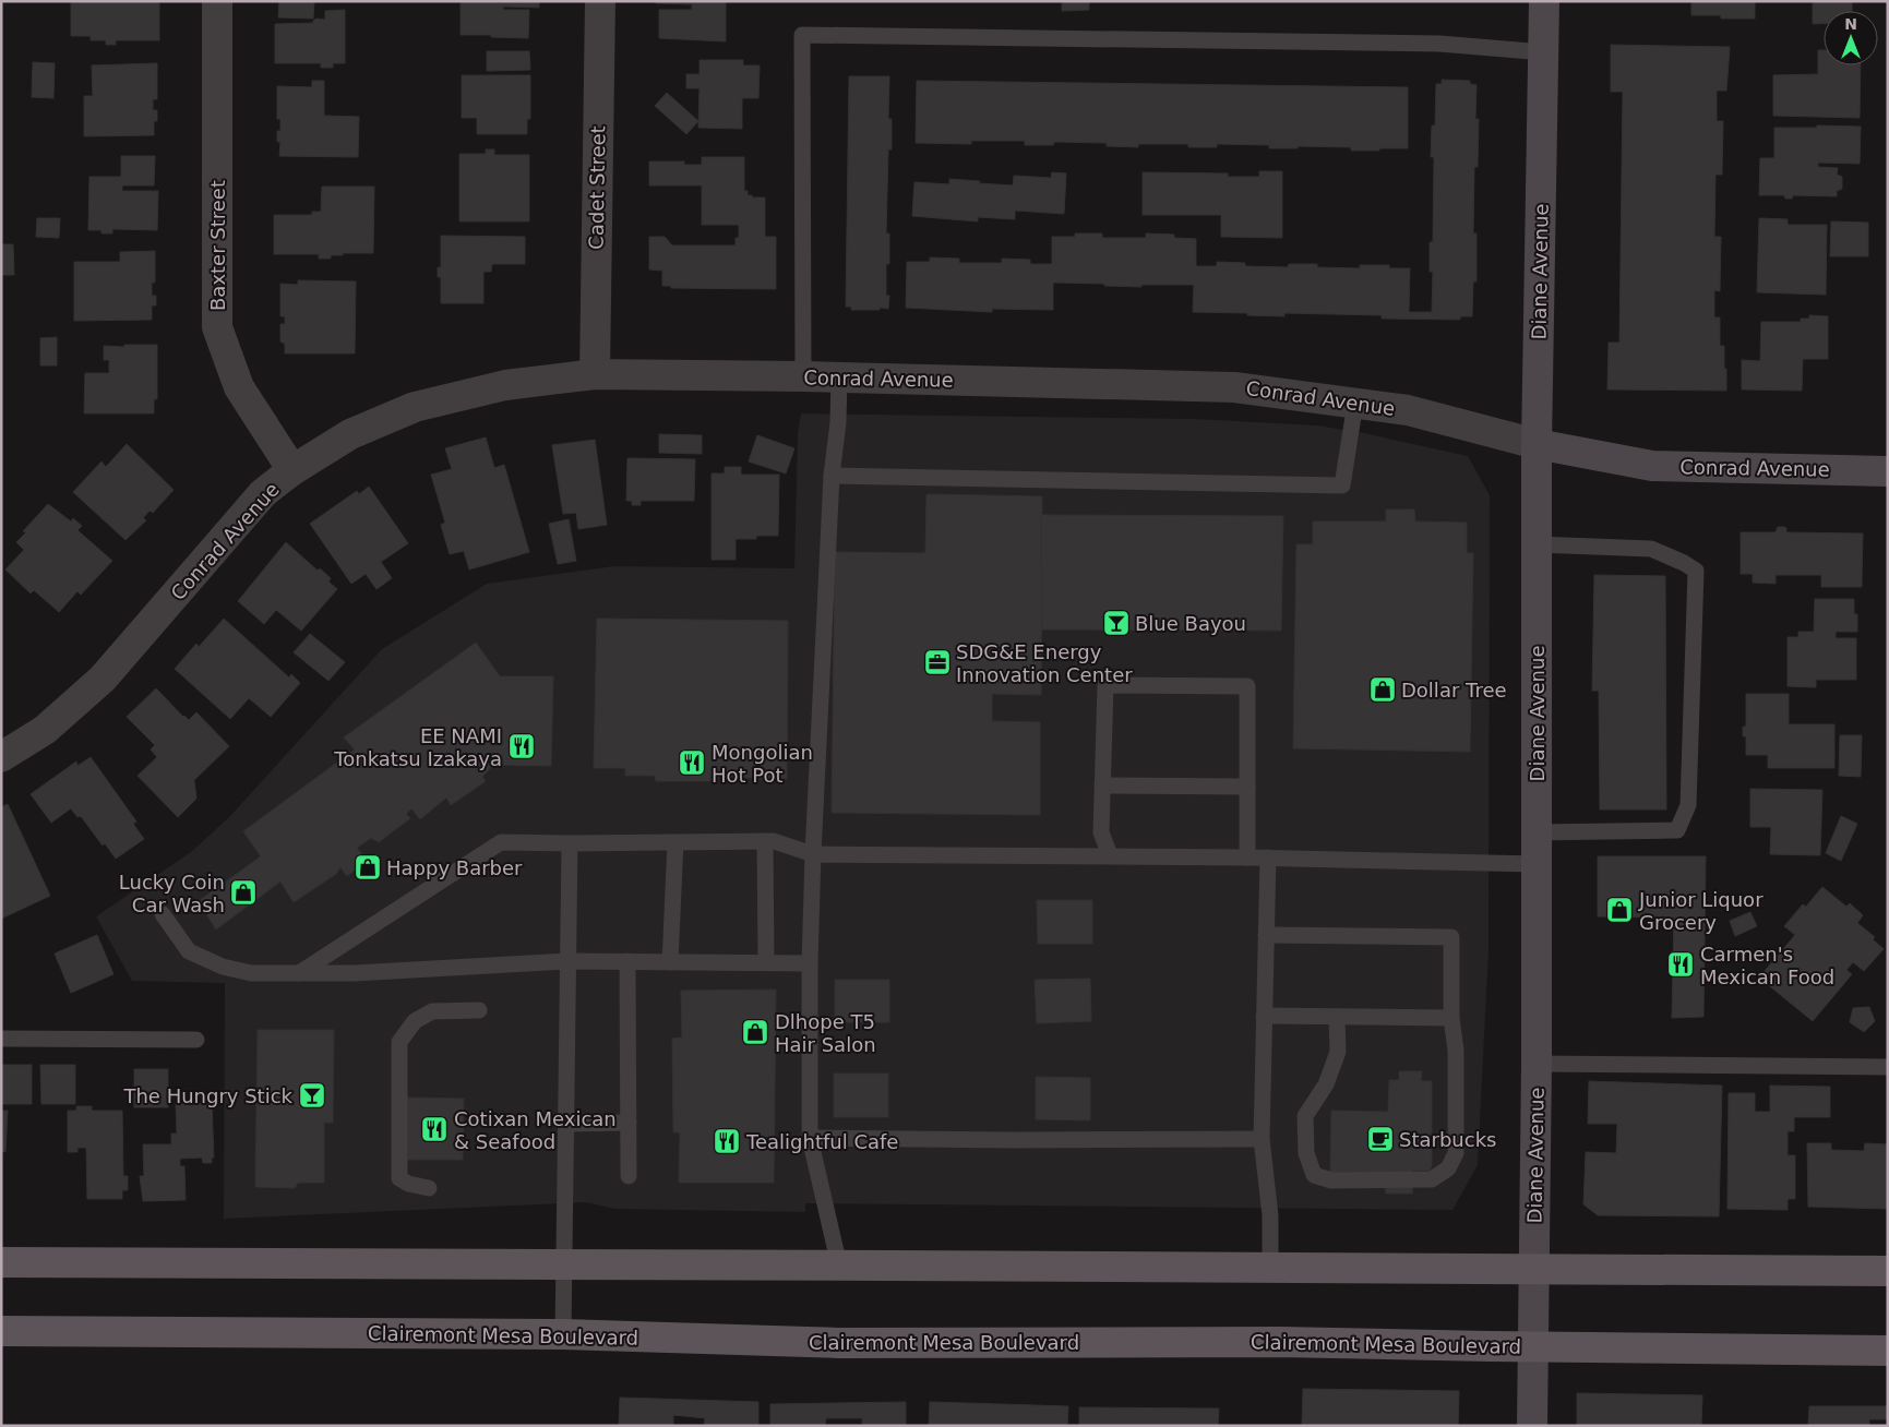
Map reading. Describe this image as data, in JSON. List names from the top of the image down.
{
  "streets": {
    "main road": ["Clairemont Mesa Boulevard"],
    "street": [
      "Cadet Street",
      "Baxter Street",
      "Diane Avenue",
      "Conrad Avenue"
    ]
  },
  "crossings": [
    ["Cadet Street", "Conrad Avenue"],
    ["Baxter Street", "Conrad Avenue"],
    ["Diane Avenue", "Conrad Avenue"],
    ["Diane Avenue", "Clairemont Mesa Boulevard"]
  ],
  "places": {
    "bar": ["Blue Bayou", "The Hungry Stick"],
    "office": ["SDG&E Energy Innovation Center"],
    "shop": [
      "Dollar Tree",
      "Happy Barber",
      "Lucky Coin Car Wash",
      "Junior Liquor Grocery",
      "Dlhope T5 Hair Salon"
    ],
    "restaurant": [
      "EE NAMI Tonkatsu Izakaya",
      "Mongolian Hot Pot",
      "Carmen's Mexican Food",
      "Cotixan Mexican & Seafood",
      "Tealightful Cafe"
    ],
    "cafe": ["Starbucks"]
  },
  "north": "top"
}
